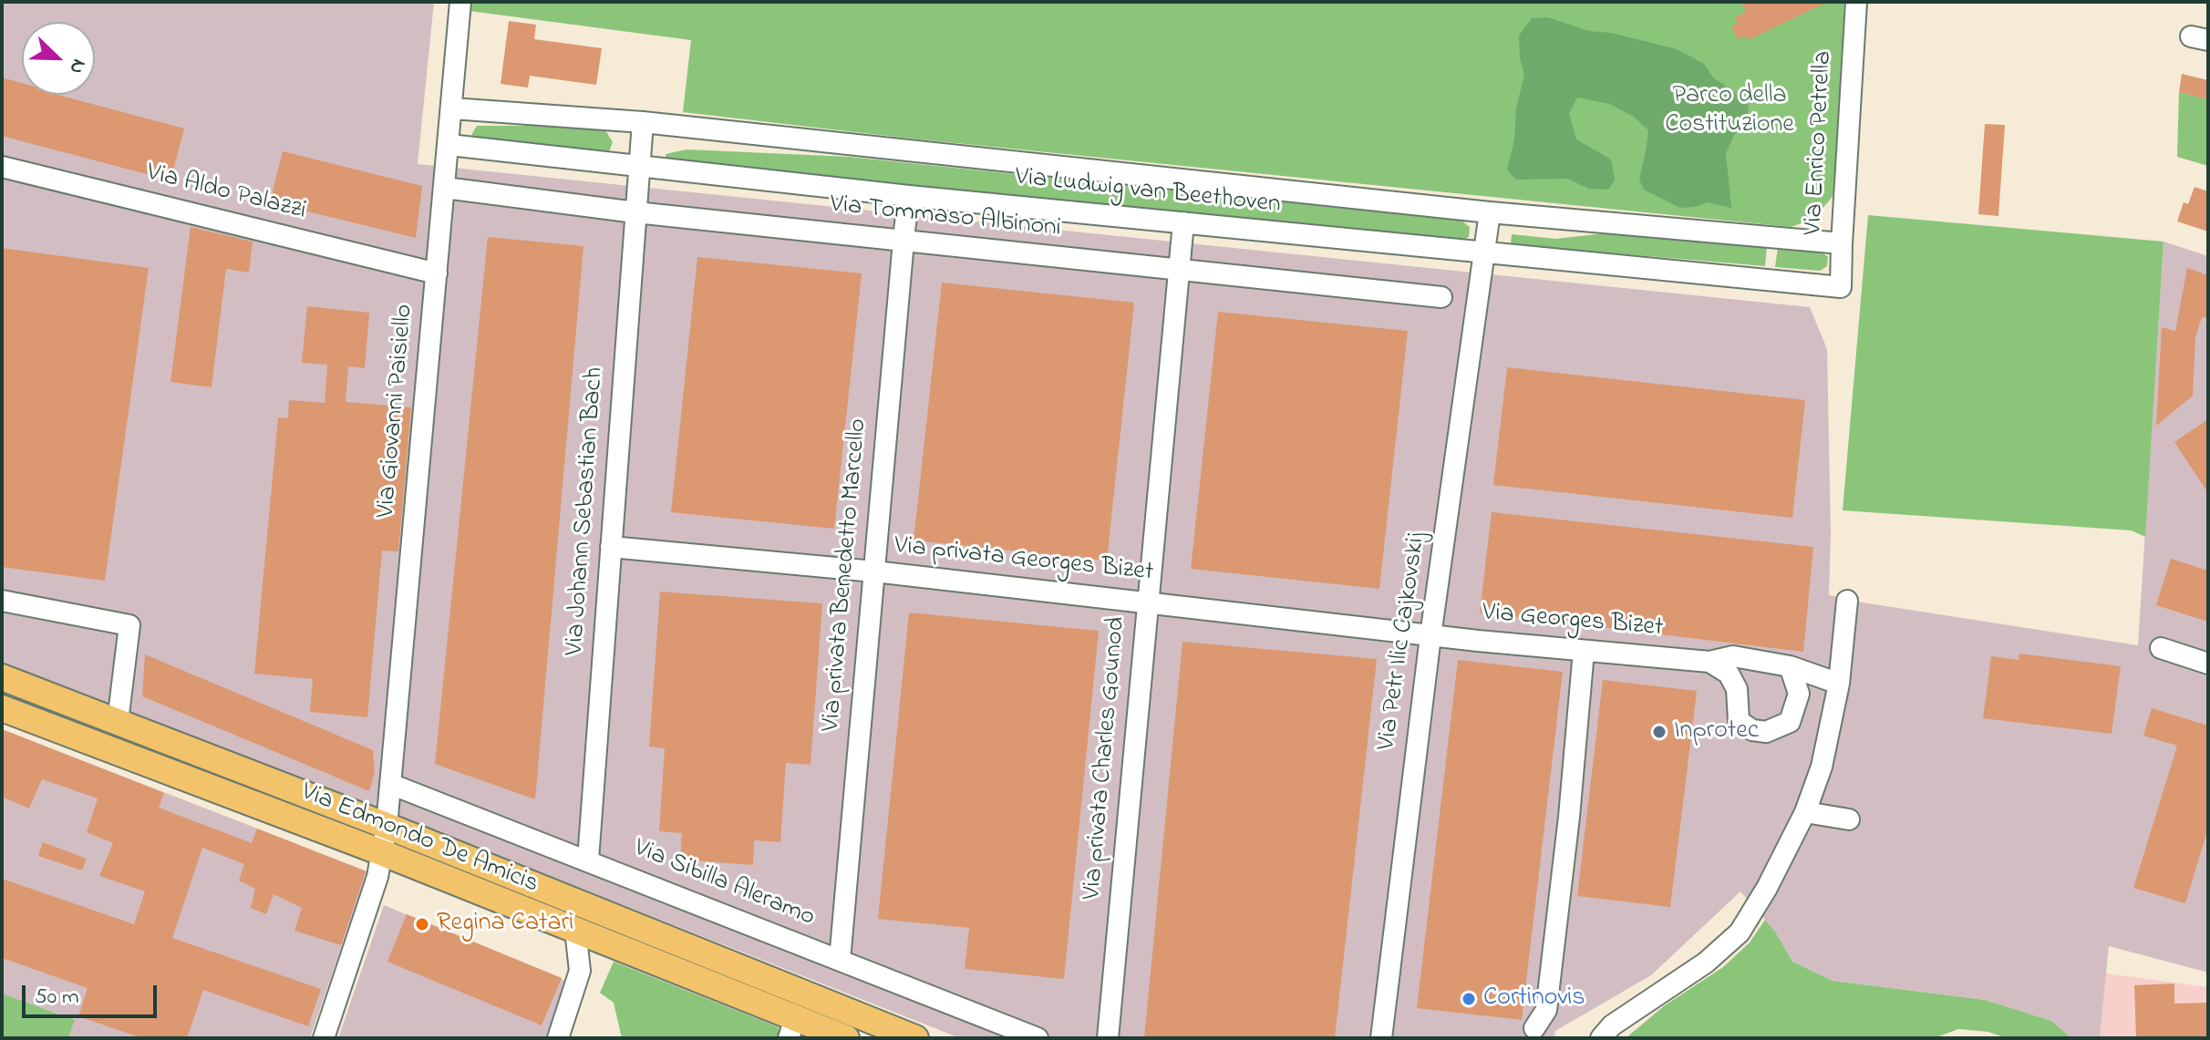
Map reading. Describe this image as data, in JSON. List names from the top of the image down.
{
  "streets": {
    "main road": ["Via Edmondo De Amicis"],
    "street": [
      "Via Enrico Petrella",
      "Via Ludwig van Beethoven",
      "Via Aldo Palazzi",
      "Via Tommaso Albinoni",
      "Via Giovanni Paisiello",
      "Via Johann Sebastian Bach",
      "Via privata Georges Bizet",
      "Via privata Benedetto Marcello",
      "Via Georges Bizet",
      "Via Petr Ilic Cajkovskij",
      "Via privata Charles Gounod",
      "Via Sibilla Aleramo"
    ]
  },
  "crossings": [
    ["Via Enrico Petrella", "Via Ludwig van Beethoven"],
    ["Via Ludwig van Beethoven", "Via Giovanni Paisiello"],
    ["Via Ludwig van Beethoven", "Via Johann Sebastian Bach"],
    ["Via Ludwig van Beethoven", "Via privata Benedetto Marcello"],
    ["Via Ludwig van Beethoven", "Via Petr Ilic Cajkovskij"],
    ["Via Ludwig van Beethoven", "Via privata Charles Gounod"],
    ["Via Aldo Palazzi", "Via Giovanni Paisiello"],
    ["Via Tommaso Albinoni", "Via Giovanni Paisiello"],
    ["Via Tommaso Albinoni", "Via Johann Sebastian Bach"],
    ["Via Tommaso Albinoni", "Via privata Benedetto Marcello"],
    ["Via Tommaso Albinoni", "Via privata Charles Gounod"],
    ["Via Giovanni Paisiello", "Via Edmondo De Amicis"],
    ["Via Giovanni Paisiello", "Via Sibilla Aleramo"],
    ["Via Johann Sebastian Bach", "Via privata Georges Bizet"],
    ["Via Johann Sebastian Bach", "Via Sibilla Aleramo"],
    ["Via privata Georges Bizet", "Via privata Benedetto Marcello"],
    ["Via privata Georges Bizet", "Via Georges Bizet"],
    ["Via privata Georges Bizet", "Via Petr Ilic Cajkovskij"],
    ["Via privata Georges Bizet", "Via privata Charles Gounod"],
    ["Via privata Benedetto Marcello", "Via Sibilla Aleramo"],
    ["Via Georges Bizet", "Via Petr Ilic Cajkovskij"]
  ],
  "parks": ["Parco della Costituzione"],
  "places": ["Inprotec", "Regina Catarì", "Cortinovis"],
  "scale_bar": "50 m",
  "north": "bottom right"
}
